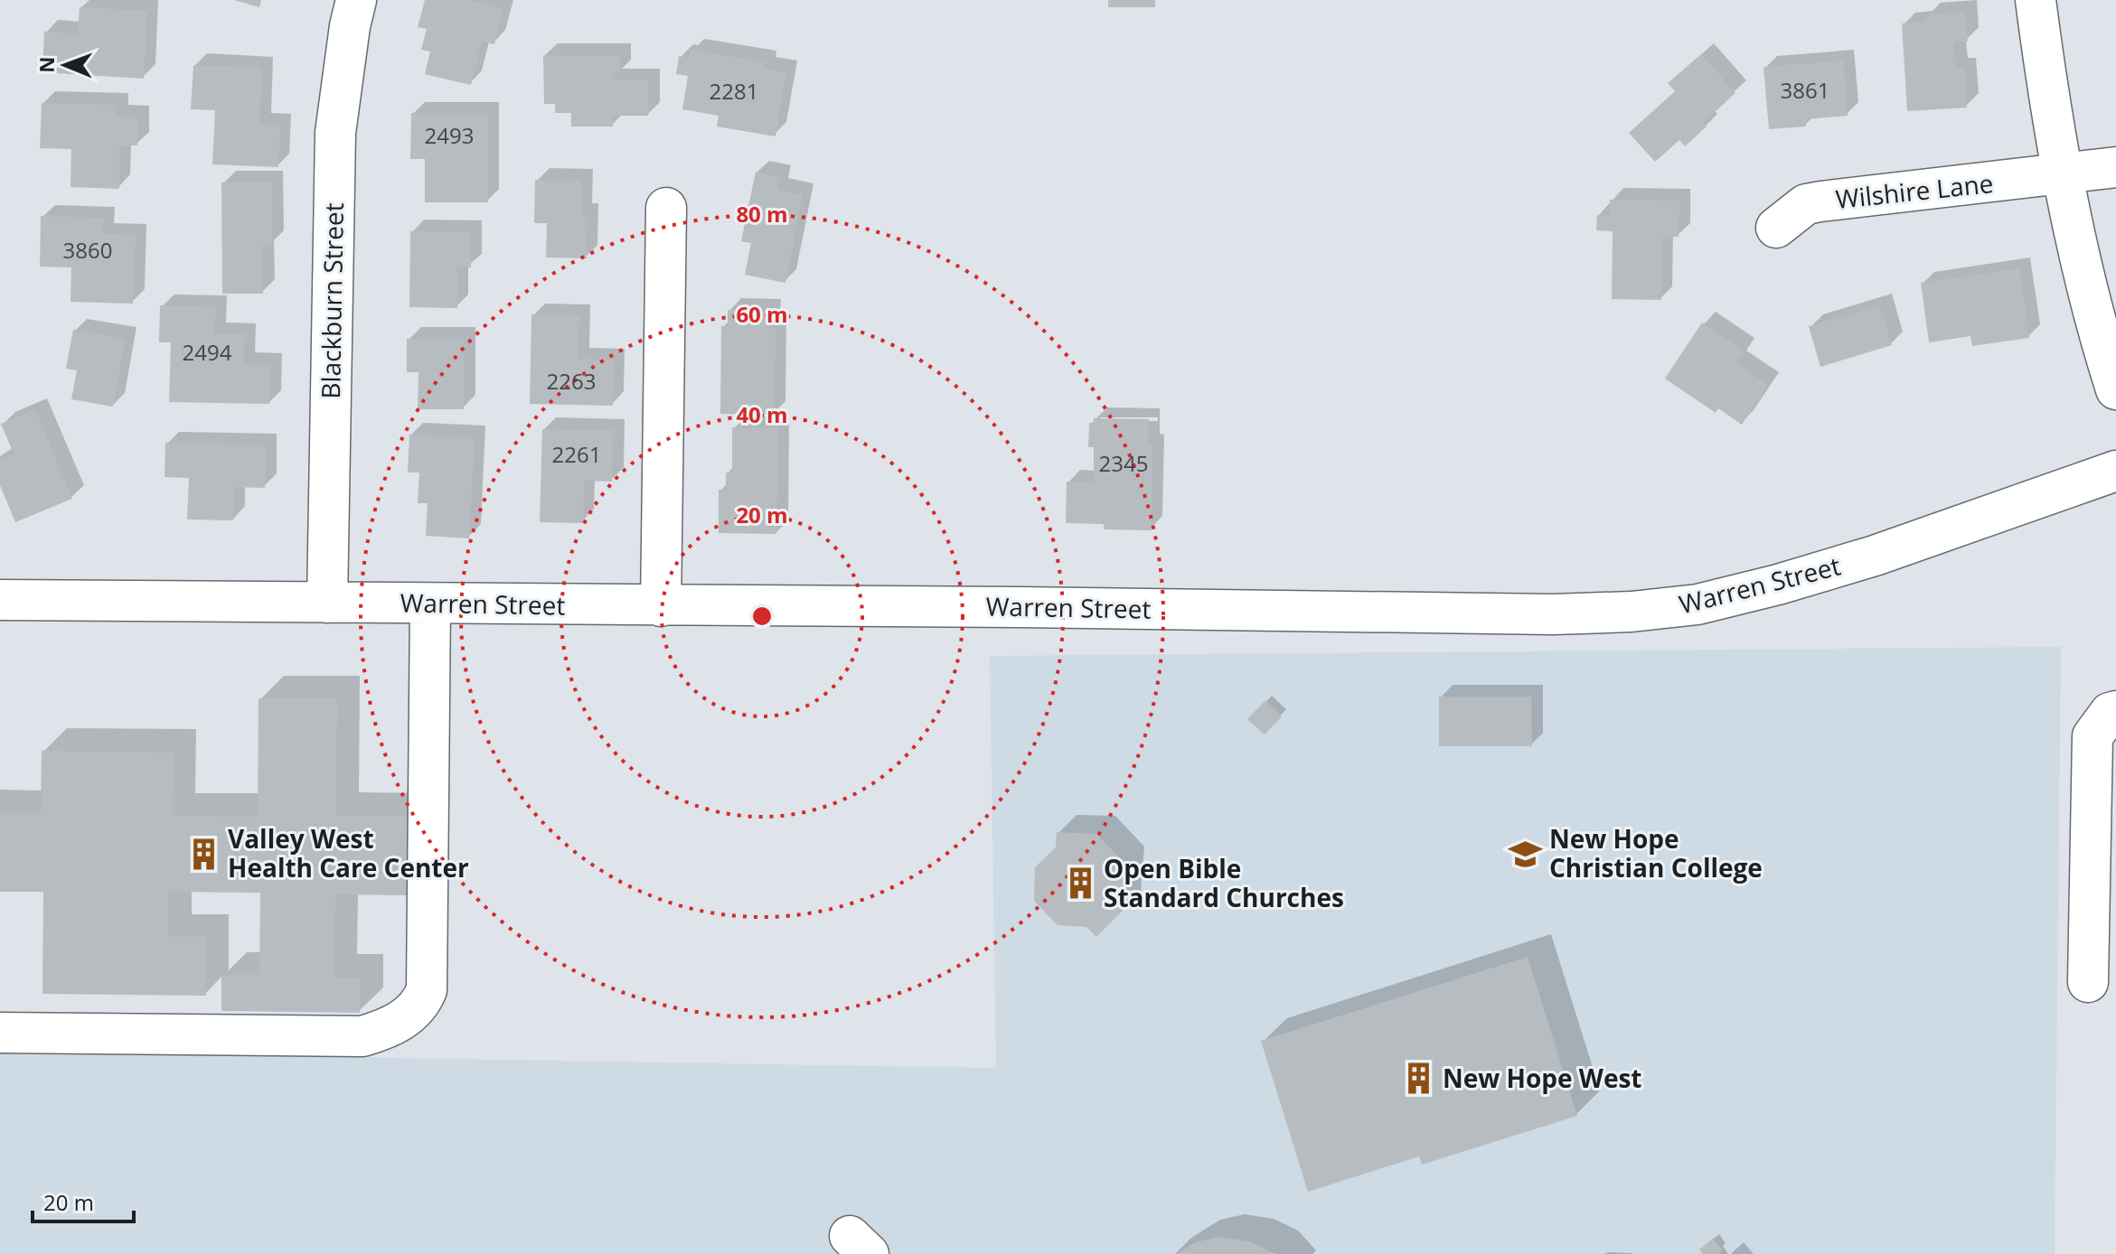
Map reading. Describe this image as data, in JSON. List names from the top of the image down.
{
  "streets": {
    "street": ["Wilshire Lane", "Blackburn Street", "Warren Street"]
  },
  "crossings": [
    ["Blackburn Street", "Warren Street"]
  ],
  "places": {
    "building": ["Valley West Health Care Center", "Open Bible Standard Churches", "New Hope West"],
    "school or university": ["New Hope Christian College"]
  },
  "house_numbers": [
    "3861",
    "2281",
    "2493",
    "3860",
    "2494",
    "2263",
    "2261",
    "2345"
  ],
  "scale_bar": "20 m",
  "north": "left",
  "rings": [
    "80 m",
    "60 m",
    "40 m",
    "20 m"
  ]
}
